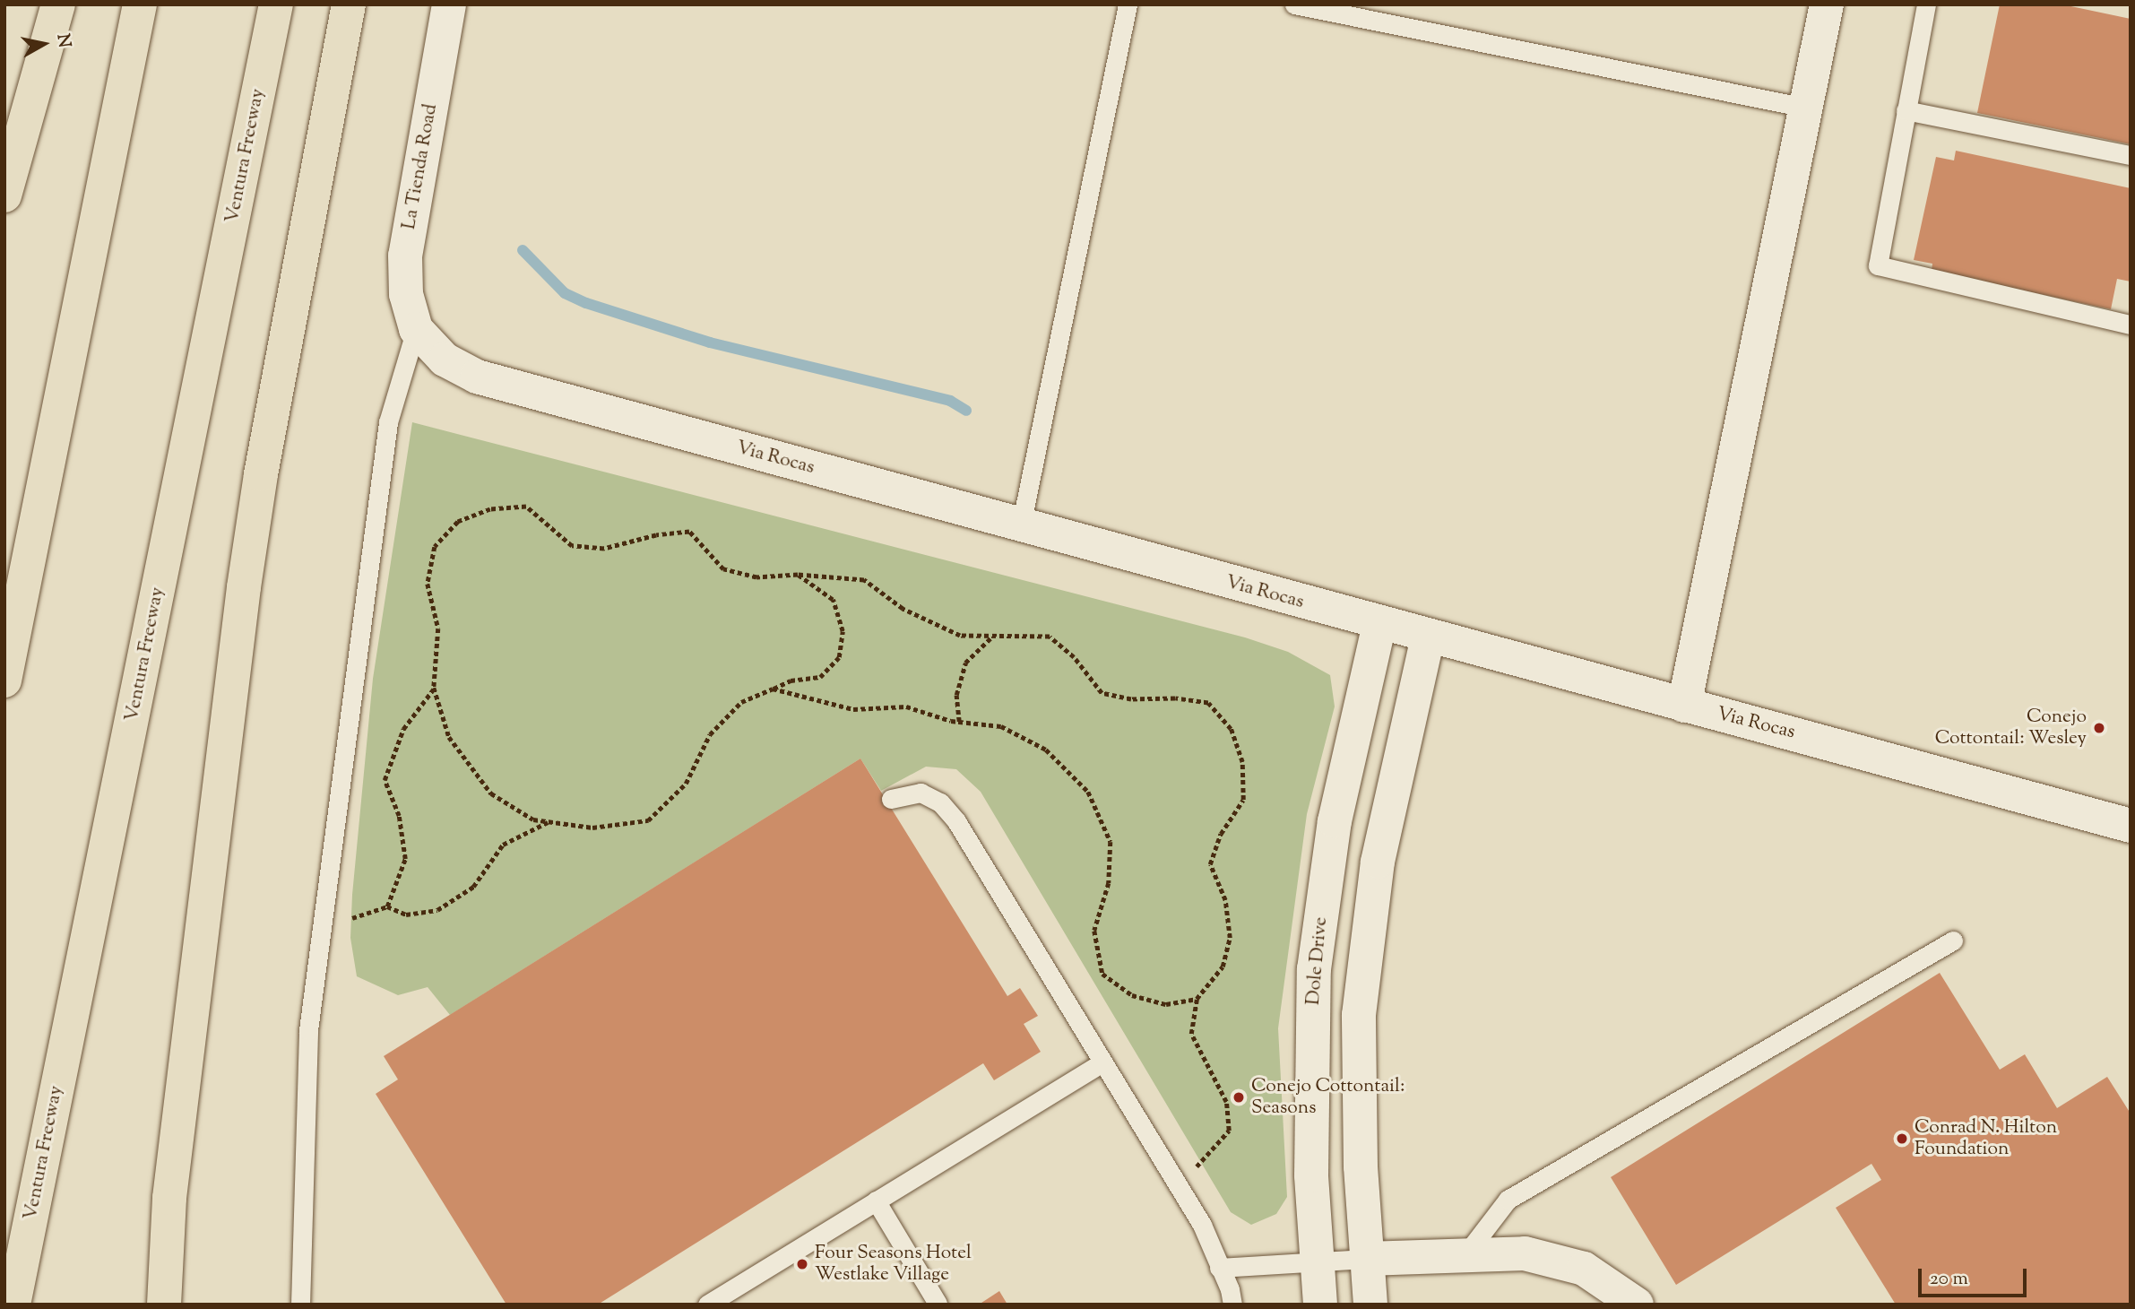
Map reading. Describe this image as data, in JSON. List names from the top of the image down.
{
  "streets": {
    "highway": ["Ventura Freeway"],
    "street": ["La Tienda Road", "Via Rocas", "Dole Drive"]
  },
  "crossings": [
    ["La Tienda Road", "Via Rocas"],
    ["Via Rocas", "Dole Drive"]
  ],
  "places": [
    "Conejo Cottontail: Wesley",
    "Conejo Cottontail: Seasons",
    "Conrad N. Hilton Foundation",
    "Four Seasons Hotel Westlake Village"
  ],
  "scale_bar": "20 m",
  "north": "right"
}
